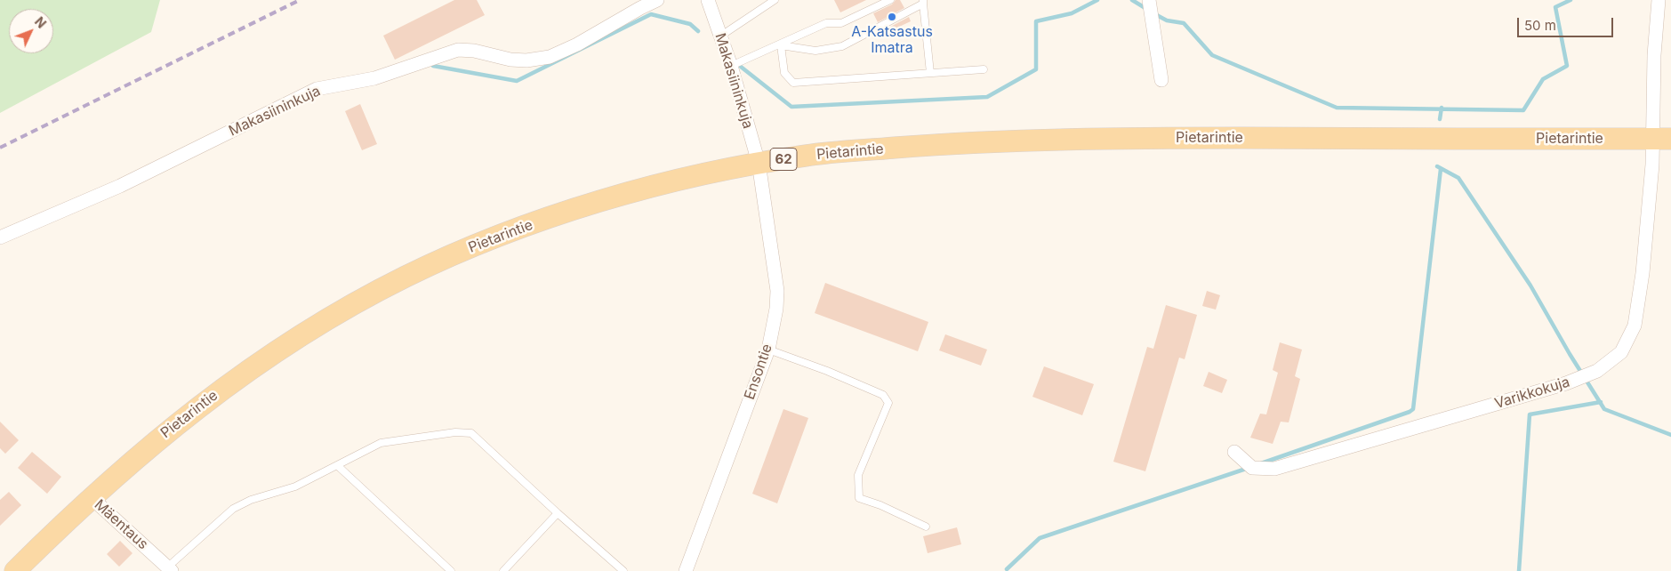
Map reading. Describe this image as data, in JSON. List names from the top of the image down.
{
  "streets": {
    "main road": ["Pietarintie", "62"],
    "street": [
      "Makasiininkuja",
      "Ensontie",
      "Varikkokuja",
      "Mäentaus"
    ]
  },
  "crossings": [
    ["Makasiininkuja", "Pietarintie"],
    ["Makasiininkuja", "Ensontie"],
    ["Pietarintie", "Ensontie"],
    ["Pietarintie", "Varikkokuja"],
    ["Pietarintie", "Mäentaus"]
  ],
  "places": ["A-Katsastus Imatra"],
  "scale_bar": "50 m",
  "north": "top right"
}
